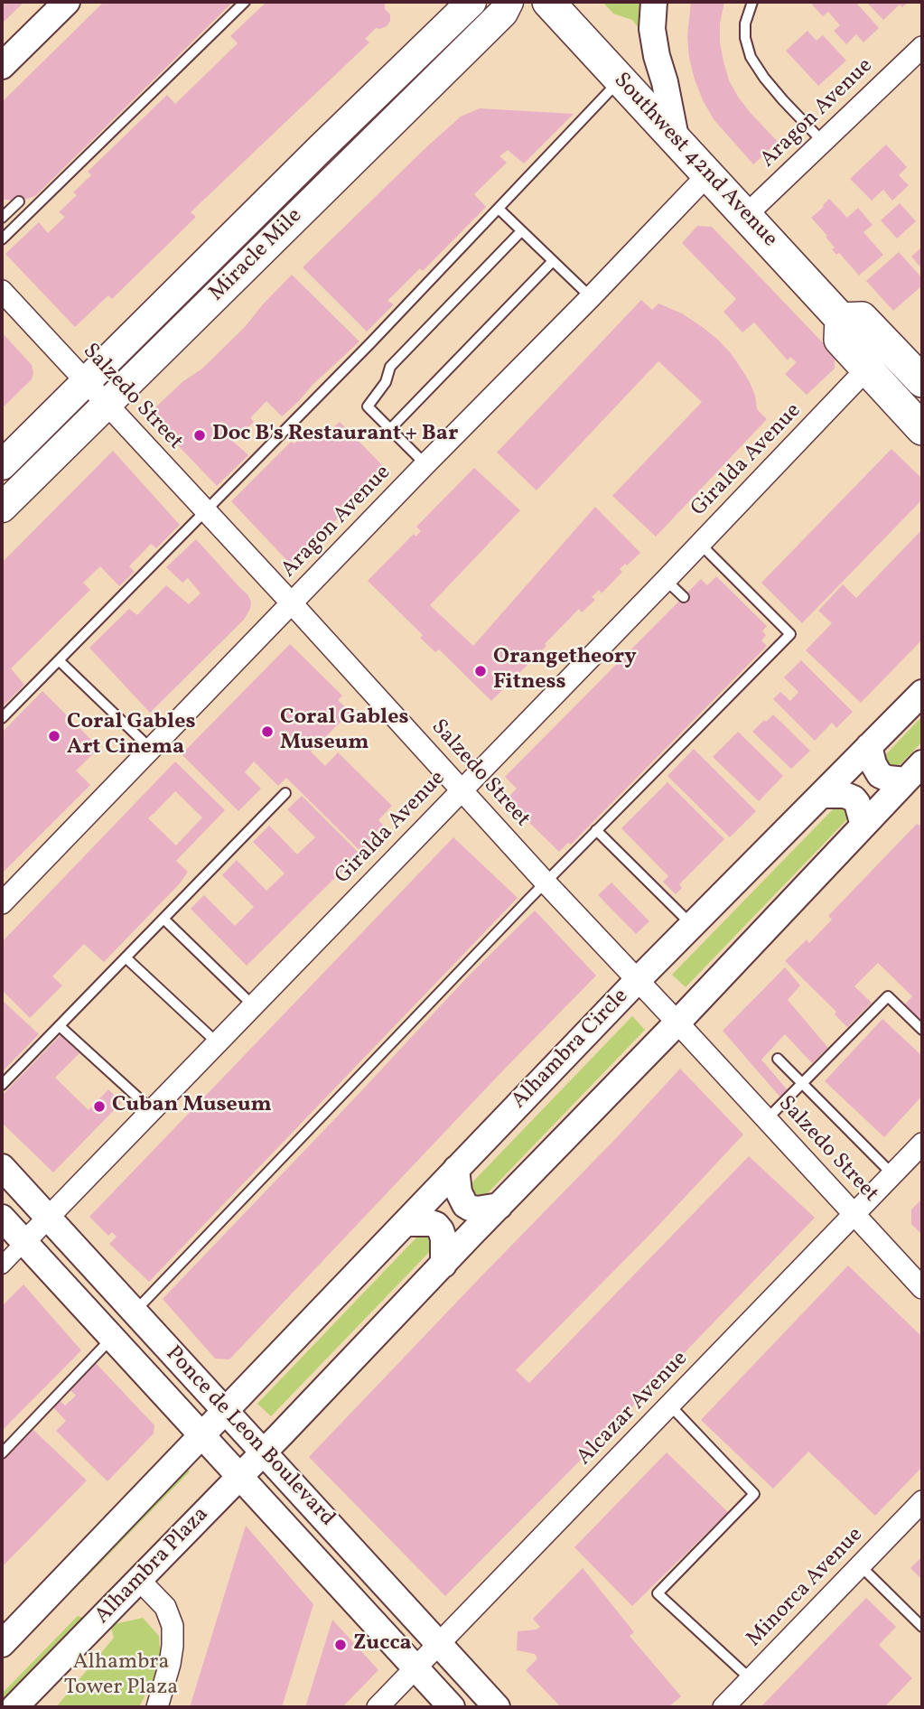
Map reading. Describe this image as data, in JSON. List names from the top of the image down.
{
  "streets": {
    "main road": ["Southwest 42nd Avenue", "Miracle Mile"],
    "street": [
      "Aragon Avenue",
      "Salzedo Street",
      "Giralda Avenue",
      "Alhambra Circle",
      "Alcazar Avenue",
      "Ponce de Leon Boulevard",
      "Alhambra Plaza",
      "Minorca Avenue"
    ]
  },
  "crossings": [
    ["Aragon Avenue", "Southwest 42nd Avenue"],
    ["Aragon Avenue", "Salzedo Street"],
    ["Miracle Mile", "Salzedo Street"],
    ["Salzedo Street", "Giralda Avenue"],
    ["Salzedo Street", "Alhambra Circle"],
    ["Salzedo Street", "Alcazar Avenue"],
    ["Giralda Avenue", "Ponce de Leon Boulevard"],
    ["Alhambra Circle", "Ponce de Leon Boulevard"],
    ["Alcazar Avenue", "Ponce de Leon Boulevard"],
    ["Ponce de Leon Boulevard", "Alhambra Plaza"]
  ],
  "parks": ["Alhambra Tower Plaza"],
  "places": [
    "Doc B's Restaurant + Bar",
    "Orangetheory Fitness",
    "Coral Gables Museum",
    "Coral Gables Art Cinema",
    "Cuban Museum",
    "Zucca"
  ]
}
